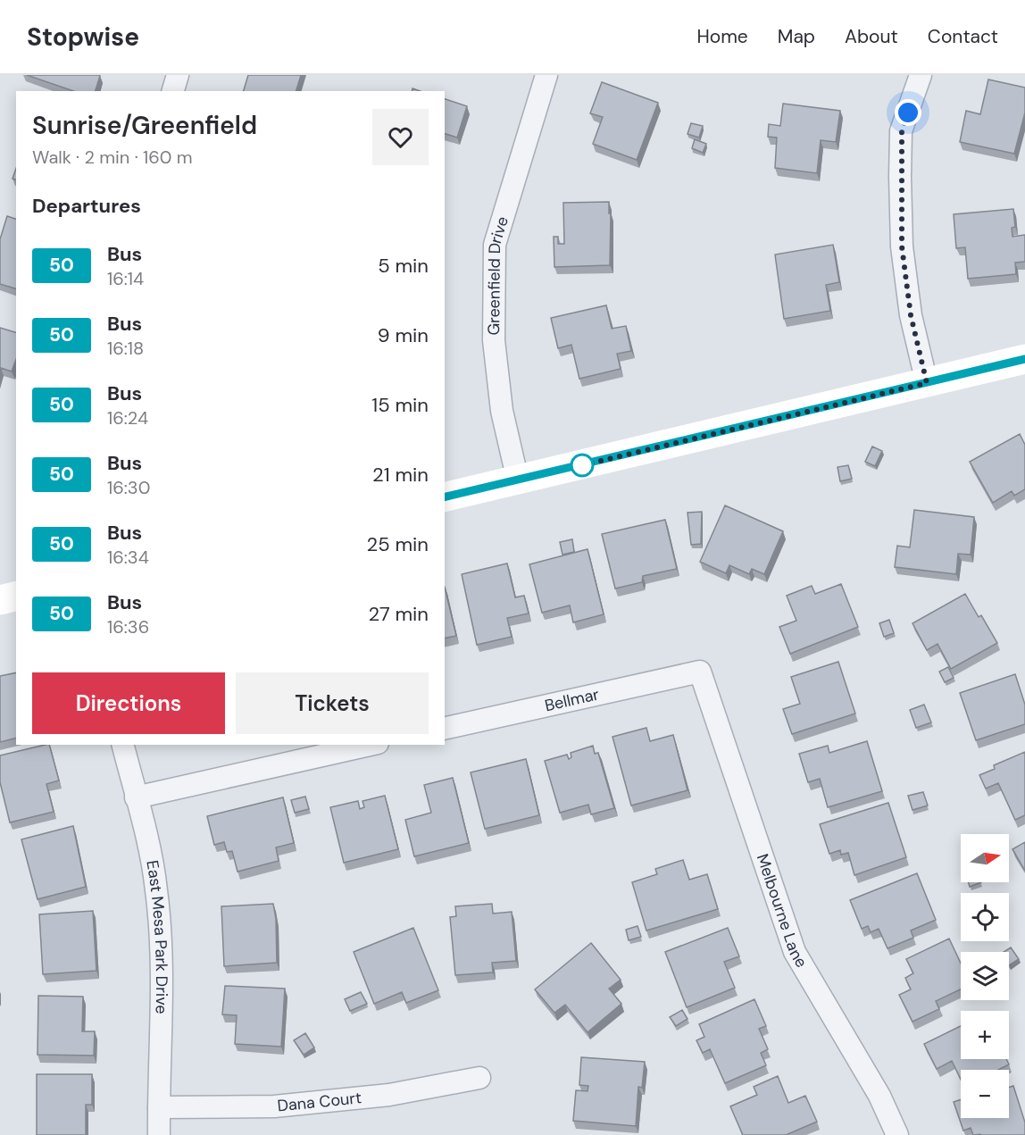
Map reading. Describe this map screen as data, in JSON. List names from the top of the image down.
{
  "streets": {
    "street": [
      "Greenfield Drive",
      "Bellmar",
      "Melbourne Lane",
      "East Mesa Park Drive",
      "Dana Court"
    ]
  },
  "crossings": [
    ["Bellmar", "Melbourne Lane"],
    ["East Mesa Park Drive", "Dana Court"]
  ],
  "lines": ["bus line 50"],
  "north": "right",
  "page": {
    "header": "Stopwise",
    "nav": [
      "Home",
      "Map",
      "About",
      "Contact"
    ],
    "heading": [
      ["Sunrise/Greenfield", "Walk · 2 min · 160 m"],
      "Departures"
    ],
    "list": [
      {
        "mark": "50",
        "name": "Bus",
        "note": "16:14",
        "value": "5 min"
      },
      {
        "mark": "50",
        "name": "Bus",
        "note": "16:18",
        "value": "9 min"
      },
      {
        "mark": "50",
        "name": "Bus",
        "note": "16:24",
        "value": "15 min"
      },
      {
        "mark": "50",
        "name": "Bus",
        "note": "16:30",
        "value": "21 min"
      },
      {
        "mark": "50",
        "name": "Bus",
        "note": "16:34",
        "value": "25 min"
      },
      {
        "mark": "50",
        "name": "Bus",
        "note": "16:36",
        "value": "27 min"
      }
    ],
    "buttons": ["Directions", "Tickets"],
    "map_buttons": ["+", "−"]
  }
}
